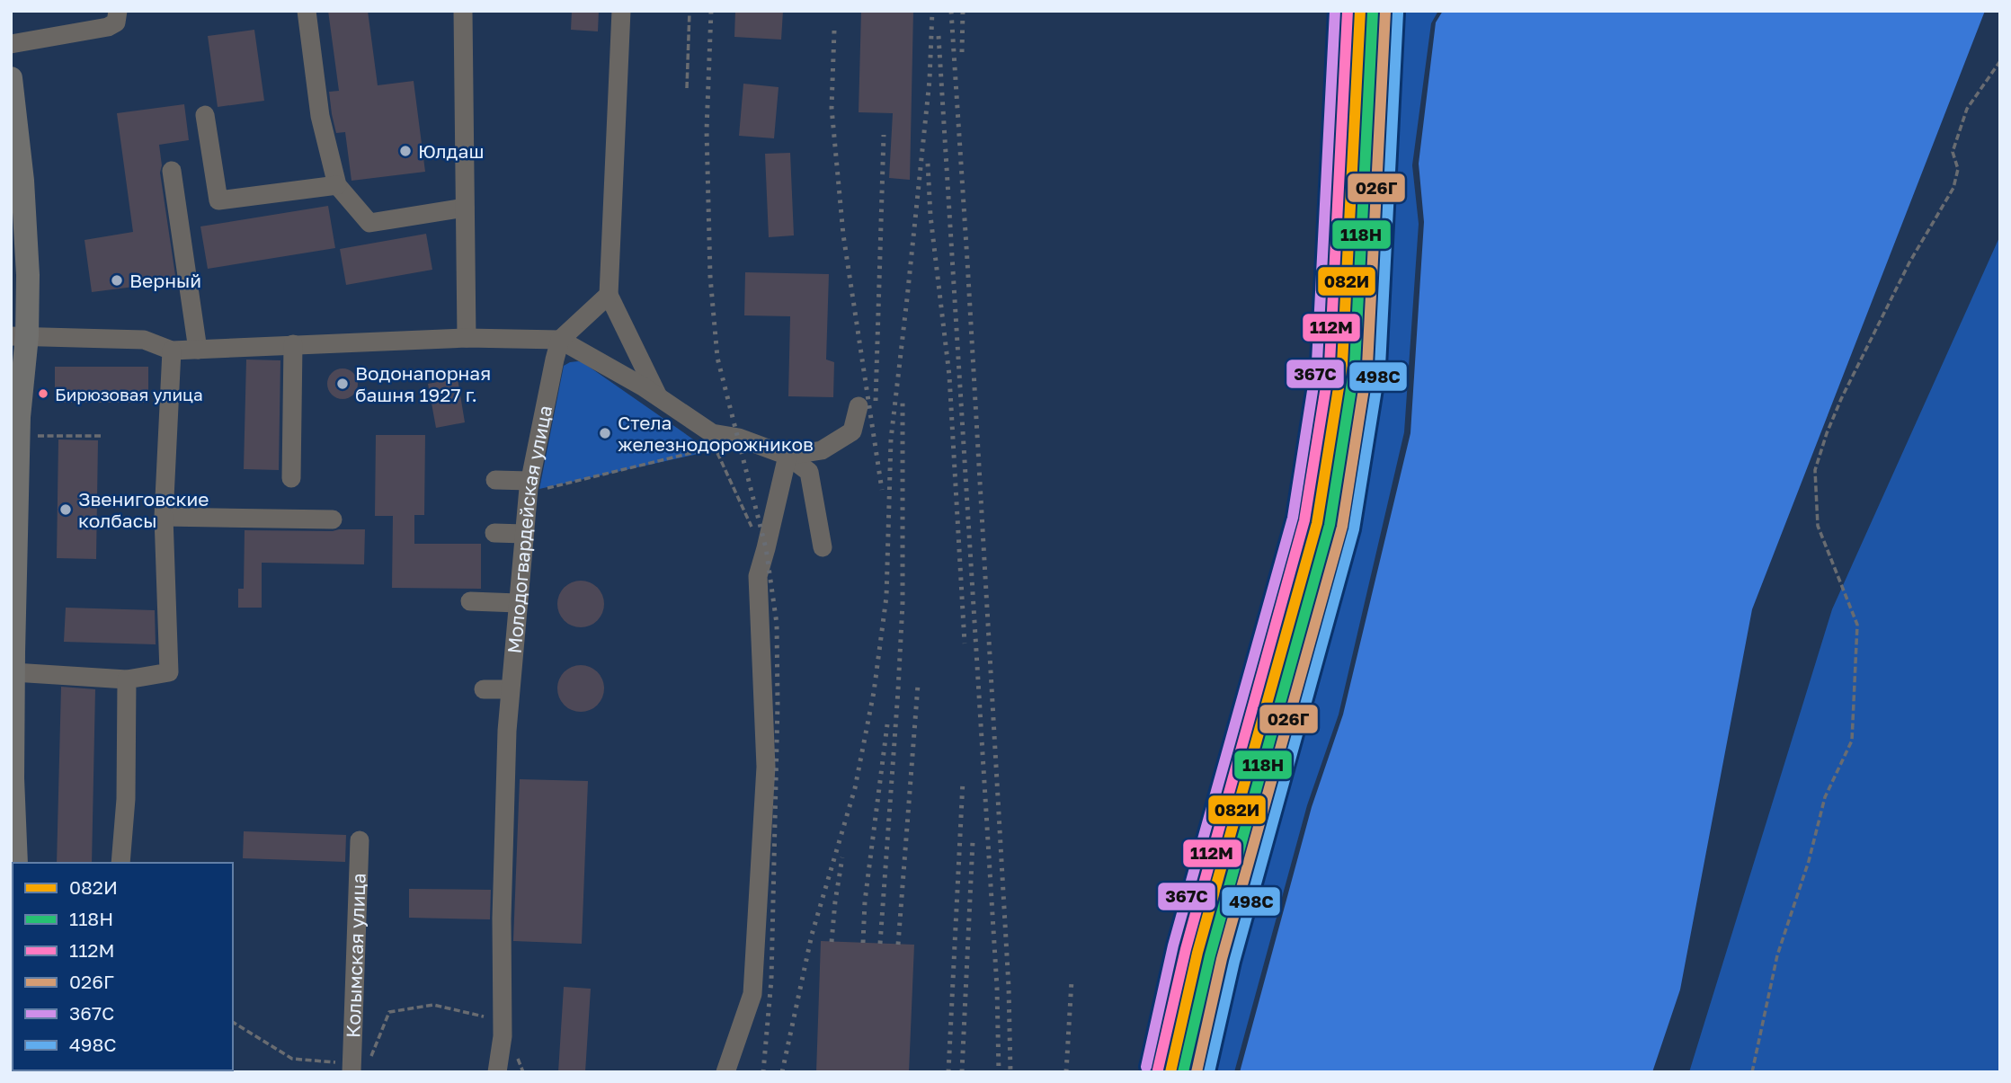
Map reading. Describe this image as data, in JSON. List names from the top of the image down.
{
  "streets": {
    "street": ["Молодогвардейская улица", "Колымская улица"]
  },
  "places": [
    "Юлдаш",
    "Верный",
    "Водонапорная башня 1927 г.",
    "Бирюзовая улица",
    "Стела железнодорожников",
    "Звениговские колбасы"
  ],
  "lines": [
    "transit line 082И",
    "transit line 112М",
    "transit line 367С",
    "transit line 118Н",
    "transit line 026Г",
    "transit line 498С"
  ],
  "legend": [
    "082И",
    "118Н",
    "112М",
    "026Г",
    "367С",
    "498С"
  ]
}
